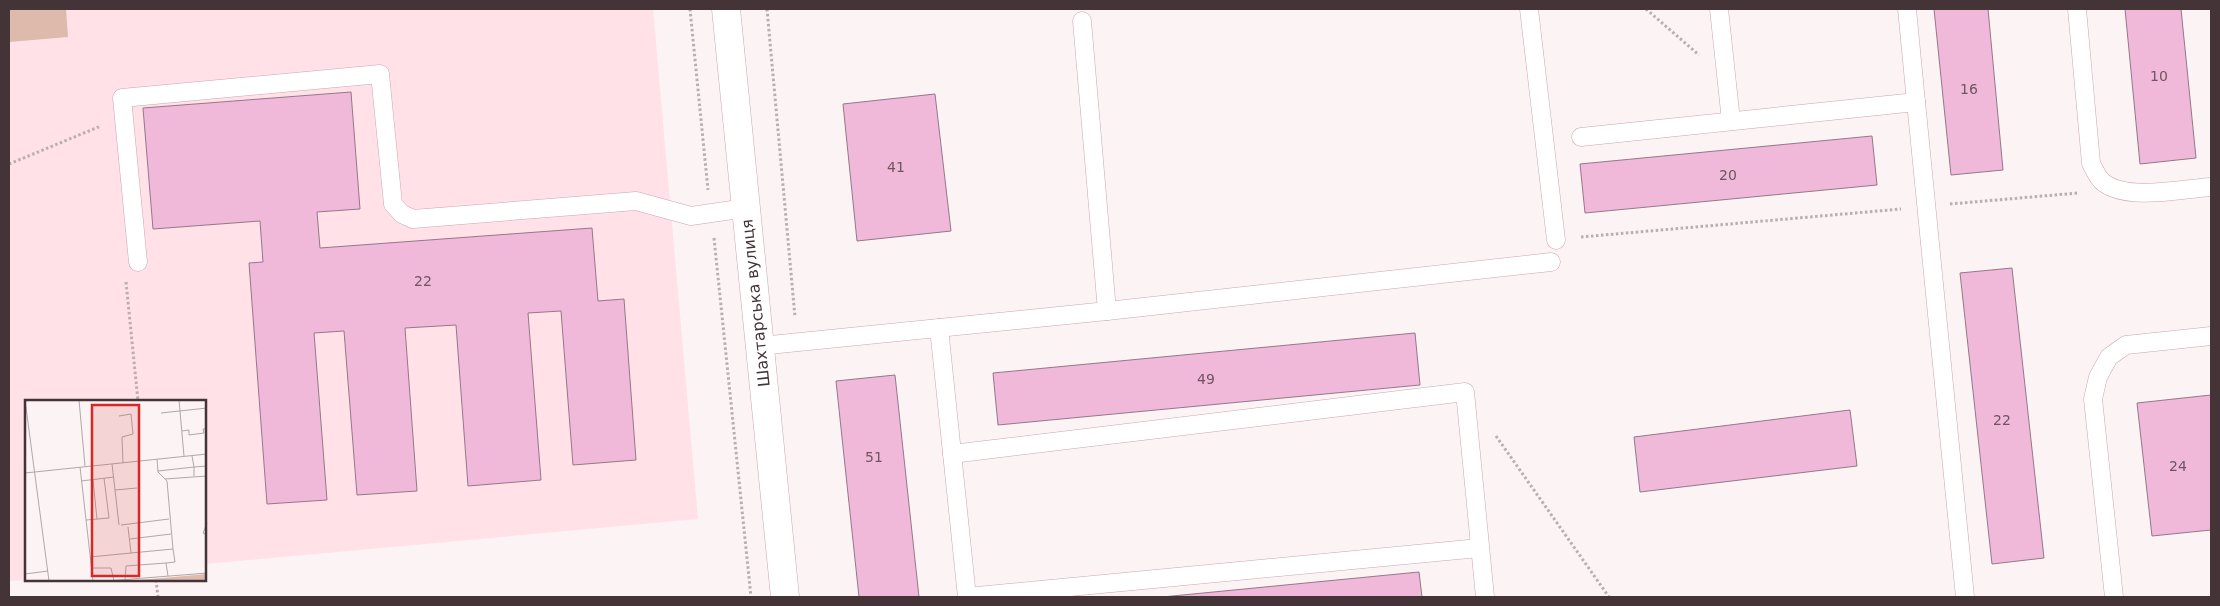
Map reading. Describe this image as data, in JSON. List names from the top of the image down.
{
  "streets": {
    "street": ["Шахтарська вулиця"]
  },
  "house_numbers": [
    "10",
    "16",
    "41",
    "20",
    "22",
    "49",
    "22",
    "51",
    "24"
  ]
}
